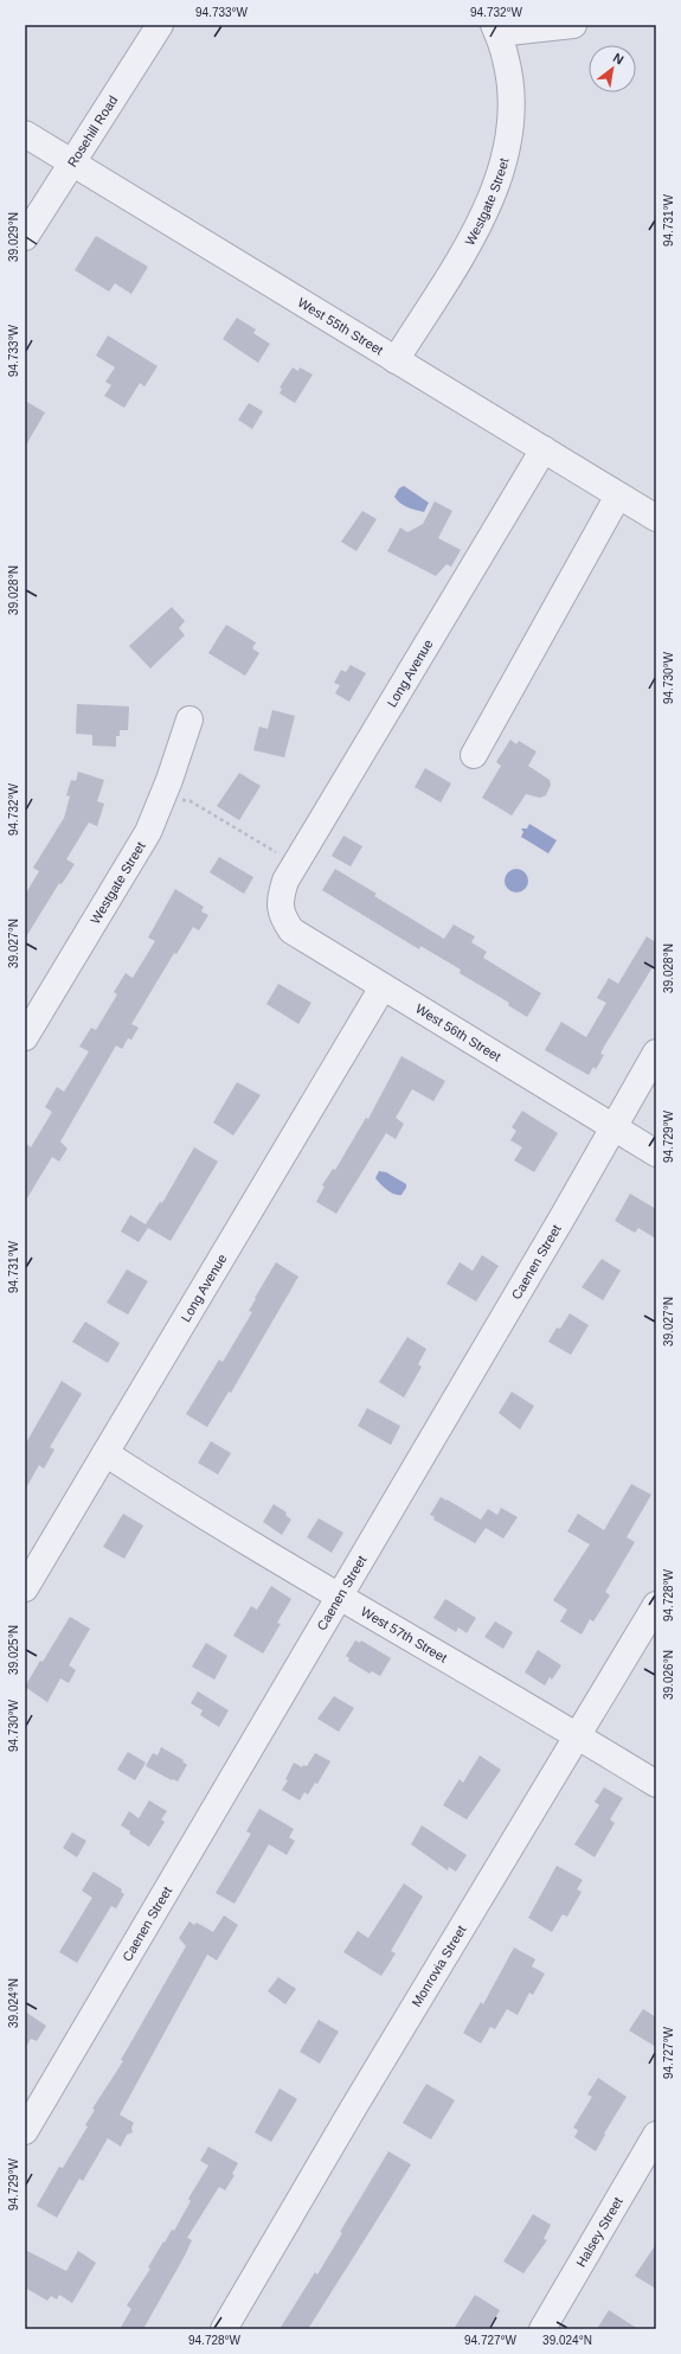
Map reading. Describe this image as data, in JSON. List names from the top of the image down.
{
  "streets": {
    "street": [
      "Rosehill Road",
      "Westgate Street",
      "West 55th Street",
      "Long Avenue",
      "West 56th Street",
      "Caenen Street",
      "West 57th Street",
      "Monrovia Street",
      "Halsey Street"
    ]
  },
  "crossings": [
    ["Rosehill Road", "West 55th Street"],
    ["Westgate Street", "West 55th Street"],
    ["West 55th Street", "Long Avenue"],
    ["Long Avenue", "West 56th Street"],
    ["Long Avenue", "West 57th Street"],
    ["West 56th Street", "Caenen Street"],
    ["Caenen Street", "West 57th Street"],
    ["West 57th Street", "Monrovia Street"]
  ],
  "north": "top right",
  "coordinates": [
    "94.733°W",
    "94.732°W",
    "94.731°W",
    "39.029°N",
    "39.028°N",
    "94.730°W",
    "39.027°N",
    "94.729°W",
    "94.728°W",
    "39.025°N",
    "39.026°N",
    "39.024°N",
    "94.727°W"
  ]
}
